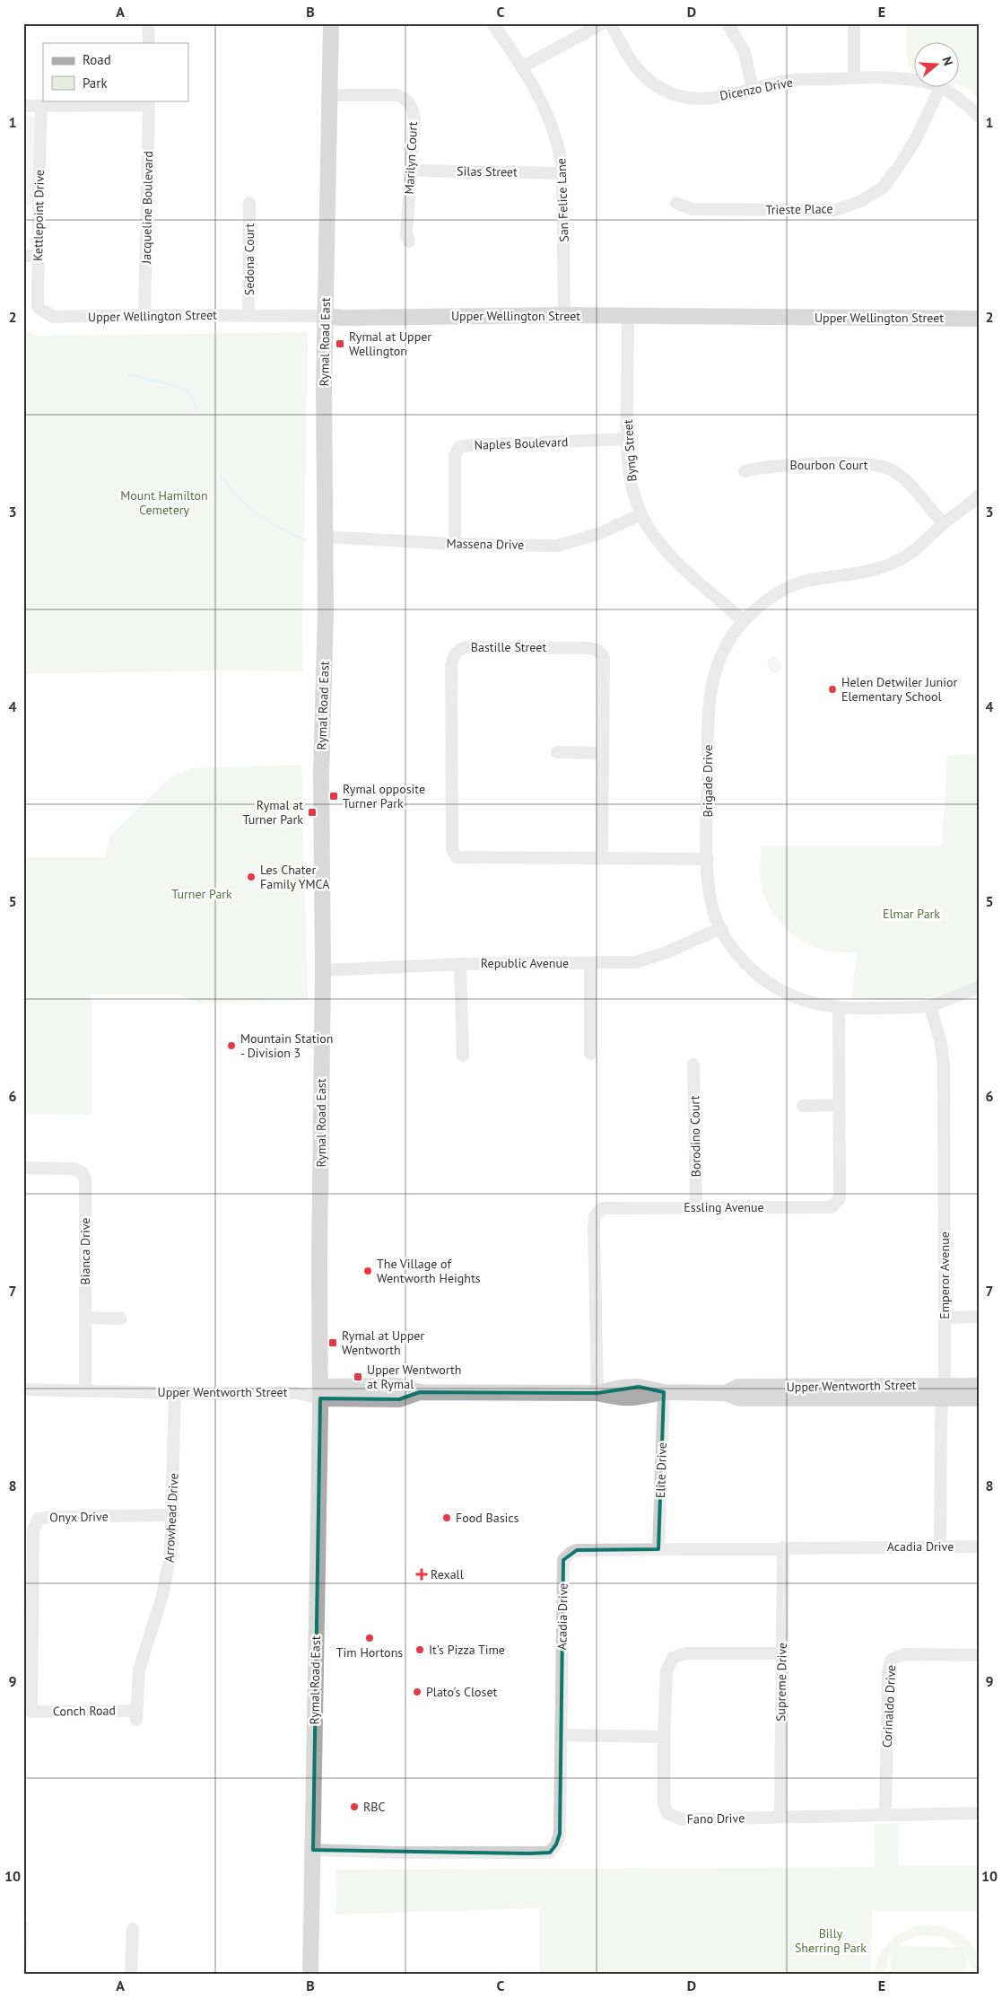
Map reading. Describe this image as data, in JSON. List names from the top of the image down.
{
  "streets": {
    "main road": ["Upper Wellington Street", "Rymal Road East", "Upper Wentworth Street"],
    "street": [
      "Dicenzo Drive",
      "Marilyn Court",
      "Silas Street",
      "San Felice Lane",
      "Jacqueline Boulevard",
      "Trieste Place",
      "Kettlepoint Drive",
      "Sedona Court",
      "Naples Boulevard",
      "Byng Street",
      "Bourbon Court",
      "Massena Drive",
      "Bastille Street",
      "Brigade Drive",
      "Republic Avenue",
      "Borodino Court",
      "Essling Avenue",
      "Bianca Drive",
      "Emperor Avenue",
      "Elite Drive",
      "Onyx Drive",
      "Arrowhead Drive",
      "Acadia Drive",
      "Supreme Drive",
      "Corinaldo Drive",
      "Conch Road",
      "Fano Drive"
    ]
  },
  "crossings": [
    ["Marilyn Court", "Silas Street"],
    ["Marilyn Court", "Rymal Road East"],
    ["Silas Street", "San Felice Lane"],
    ["San Felice Lane", "Upper Wellington Street"],
    ["Jacqueline Boulevard", "Upper Wellington Street"],
    ["Kettlepoint Drive", "Upper Wellington Street"],
    ["Sedona Court", "Upper Wellington Street"],
    ["Upper Wellington Street", "Rymal Road East"],
    ["Upper Wellington Street", "Byng Street"],
    ["Rymal Road East", "Massena Drive"],
    ["Rymal Road East", "Republic Avenue"],
    ["Rymal Road East", "Upper Wentworth Street"],
    ["Rymal Road East", "Acadia Drive"],
    ["Naples Boulevard", "Byng Street"],
    ["Naples Boulevard", "Massena Drive"],
    ["Byng Street", "Massena Drive"],
    ["Byng Street", "Brigade Drive"],
    ["Bourbon Court", "Brigade Drive"],
    ["Bastille Street", "Brigade Drive"],
    ["Brigade Drive", "Republic Avenue"],
    ["Brigade Drive", "Essling Avenue"],
    ["Brigade Drive", "Emperor Avenue"],
    ["Borodino Court", "Essling Avenue"],
    ["Essling Avenue", "Upper Wentworth Street"],
    ["Bianca Drive", "Upper Wentworth Street"],
    ["Emperor Avenue", "Upper Wentworth Street"],
    ["Emperor Avenue", "Acadia Drive"],
    ["Upper Wentworth Street", "Elite Drive"],
    ["Upper Wentworth Street", "Arrowhead Drive"],
    ["Elite Drive", "Acadia Drive"],
    ["Onyx Drive", "Arrowhead Drive"],
    ["Onyx Drive", "Conch Road"],
    ["Arrowhead Drive", "Conch Road"],
    ["Acadia Drive", "Supreme Drive"],
    ["Supreme Drive", "Fano Drive"],
    ["Corinaldo Drive", "Fano Drive"]
  ],
  "parks": [
    "Mount Hamilton Cemetery",
    "Turner Park",
    "Elmar Park",
    "Billy Sherring Park"
  ],
  "places": {
    "transit": [
      "Rymal at Upper Wellington",
      "Rymal opposite Turner Park",
      "Rymal at Turner Park",
      "Rymal at Upper Wentworth",
      "Upper Wentworth at Rymal"
    ],
    "other": [
      "Helen Detwiler Junior Elementary School",
      "Les Chater Family YMCA",
      "Mountain Station - Division 3",
      "The Village of Wentworth Heights",
      "Food Basics",
      "Tim Hortons",
      "It's Pizza Time",
      "Plato's Closet",
      "RBC"
    ],
    "health": ["Rexall"]
  },
  "legend": ["Road", "Park"],
  "north": "right",
  "grid": {
    "columns": [
      "A",
      "B",
      "C",
      "D",
      "E"
    ],
    "rows": [
      "1",
      "2",
      "3",
      "4",
      "5",
      "6",
      "7",
      "8",
      "9",
      "10"
    ]
  }
}
